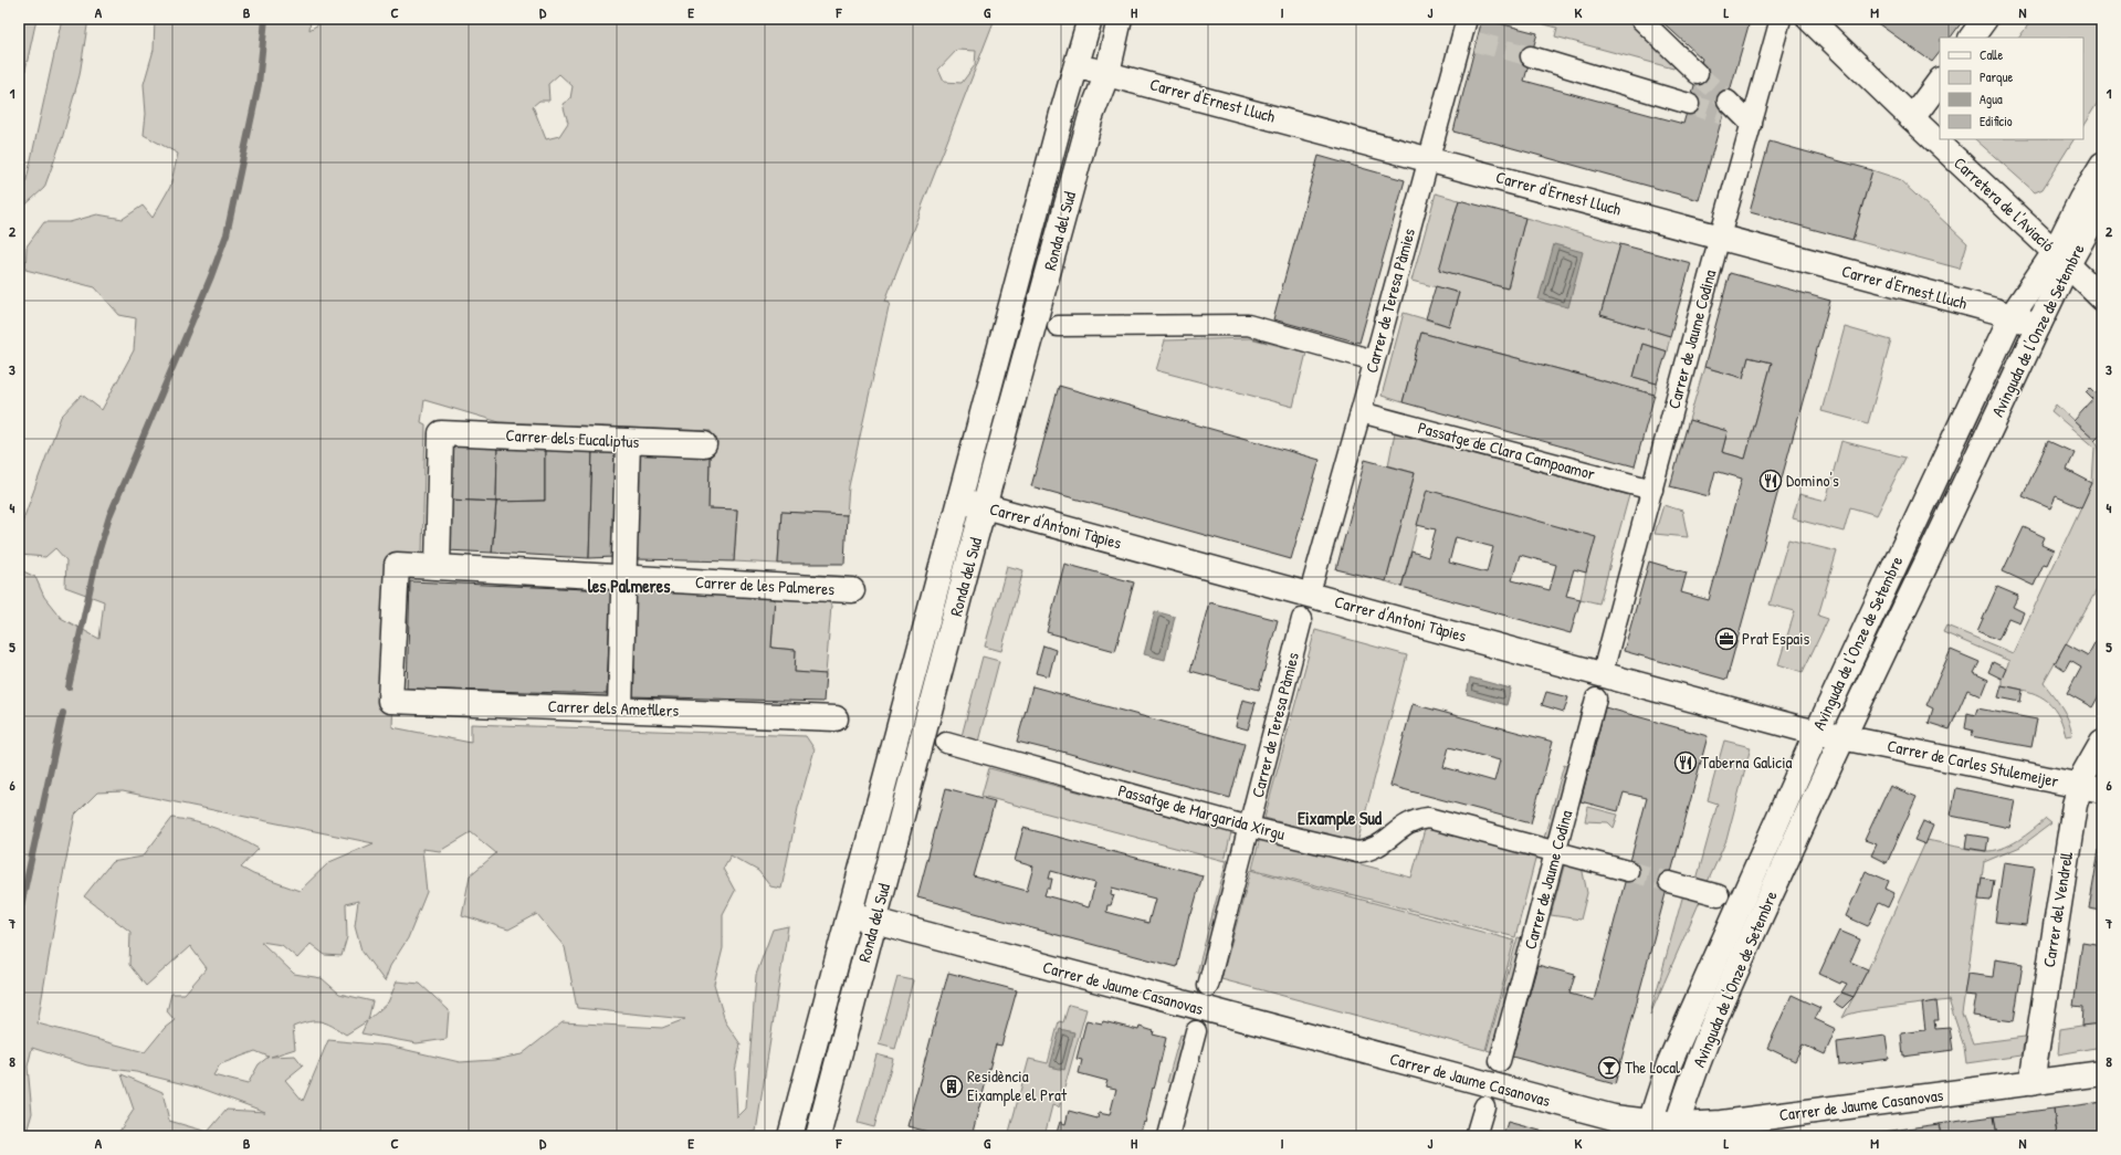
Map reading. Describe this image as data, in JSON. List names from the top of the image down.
{
  "streets": {
    "street": [
      "Carrer d'Ernest Lluch",
      "Carretera de l'Aviació",
      "Ronda del Sud",
      "Carrer de Teresa Pàmies",
      "Avinguda de l'Onze de Setembre",
      "Carrer de Jaume Codina",
      "Carrer dels Eucaliptus",
      "Passatge de Clara Campoamor",
      "Carrer d'Antoni Tàpies",
      "Carrer de les Palmeres",
      "Carrer dels Ametllers",
      "Carrer de Carles Stulemeijer",
      "Passatge de Margarida Xirgu",
      "Carrer del Vendrell",
      "Carrer de Jaume Casanovas"
    ]
  },
  "crossings": [
    ["Carrer d'Ernest Lluch", "Ronda del Sud"],
    ["Carrer d'Ernest Lluch", "Carrer de Teresa Pàmies"],
    ["Carrer d'Ernest Lluch", "Avinguda de l'Onze de Setembre"],
    ["Carrer d'Ernest Lluch", "Carrer de Jaume Codina"],
    ["Carretera de l'Aviació", "Avinguda de l'Onze de Setembre"],
    ["Ronda del Sud", "Carrer d'Antoni Tàpies"],
    ["Ronda del Sud", "Carrer de Jaume Casanovas"],
    ["Carrer de Teresa Pàmies", "Passatge de Clara Campoamor"],
    ["Carrer de Teresa Pàmies", "Passatge de Margarida Xirgu"],
    ["Avinguda de l'Onze de Setembre", "Carrer d'Antoni Tàpies"],
    ["Avinguda de l'Onze de Setembre", "Carrer de Carles Stulemeijer"],
    ["Avinguda de l'Onze de Setembre", "Carrer de Jaume Casanovas"],
    ["Carrer de Jaume Codina", "Passatge de Clara Campoamor"],
    ["Carrer de Jaume Codina", "Passatge de Margarida Xirgu"],
    ["Carrer dels Eucaliptus", "Carrer de les Palmeres"],
    ["Carrer d'Antoni Tàpies", "Carrer de Carles Stulemeijer"],
    ["Carrer de les Palmeres", "Carrer dels Ametllers"],
    ["Carrer de Carles Stulemeijer", "Carrer del Vendrell"],
    ["Carrer del Vendrell", "Carrer de Jaume Casanovas"]
  ],
  "districts": ["les Palmeres", "Eixample Sud"],
  "places": {
    "restaurant": ["Domino's", "Taberna Galicia"],
    "office": ["Prat Espais"],
    "bar": ["The Local"],
    "building": ["Residència Eixample el Prat"]
  },
  "legend": [
    "Calle",
    "Parque",
    "Agua",
    "Edificio"
  ],
  "grid": {
    "columns": [
      "A",
      "B",
      "C",
      "D",
      "E",
      "F",
      "G",
      "H",
      "I",
      "J",
      "K",
      "L",
      "M",
      "N"
    ],
    "rows": [
      "1",
      "2",
      "3",
      "4",
      "5",
      "6",
      "7",
      "8"
    ]
  }
}
